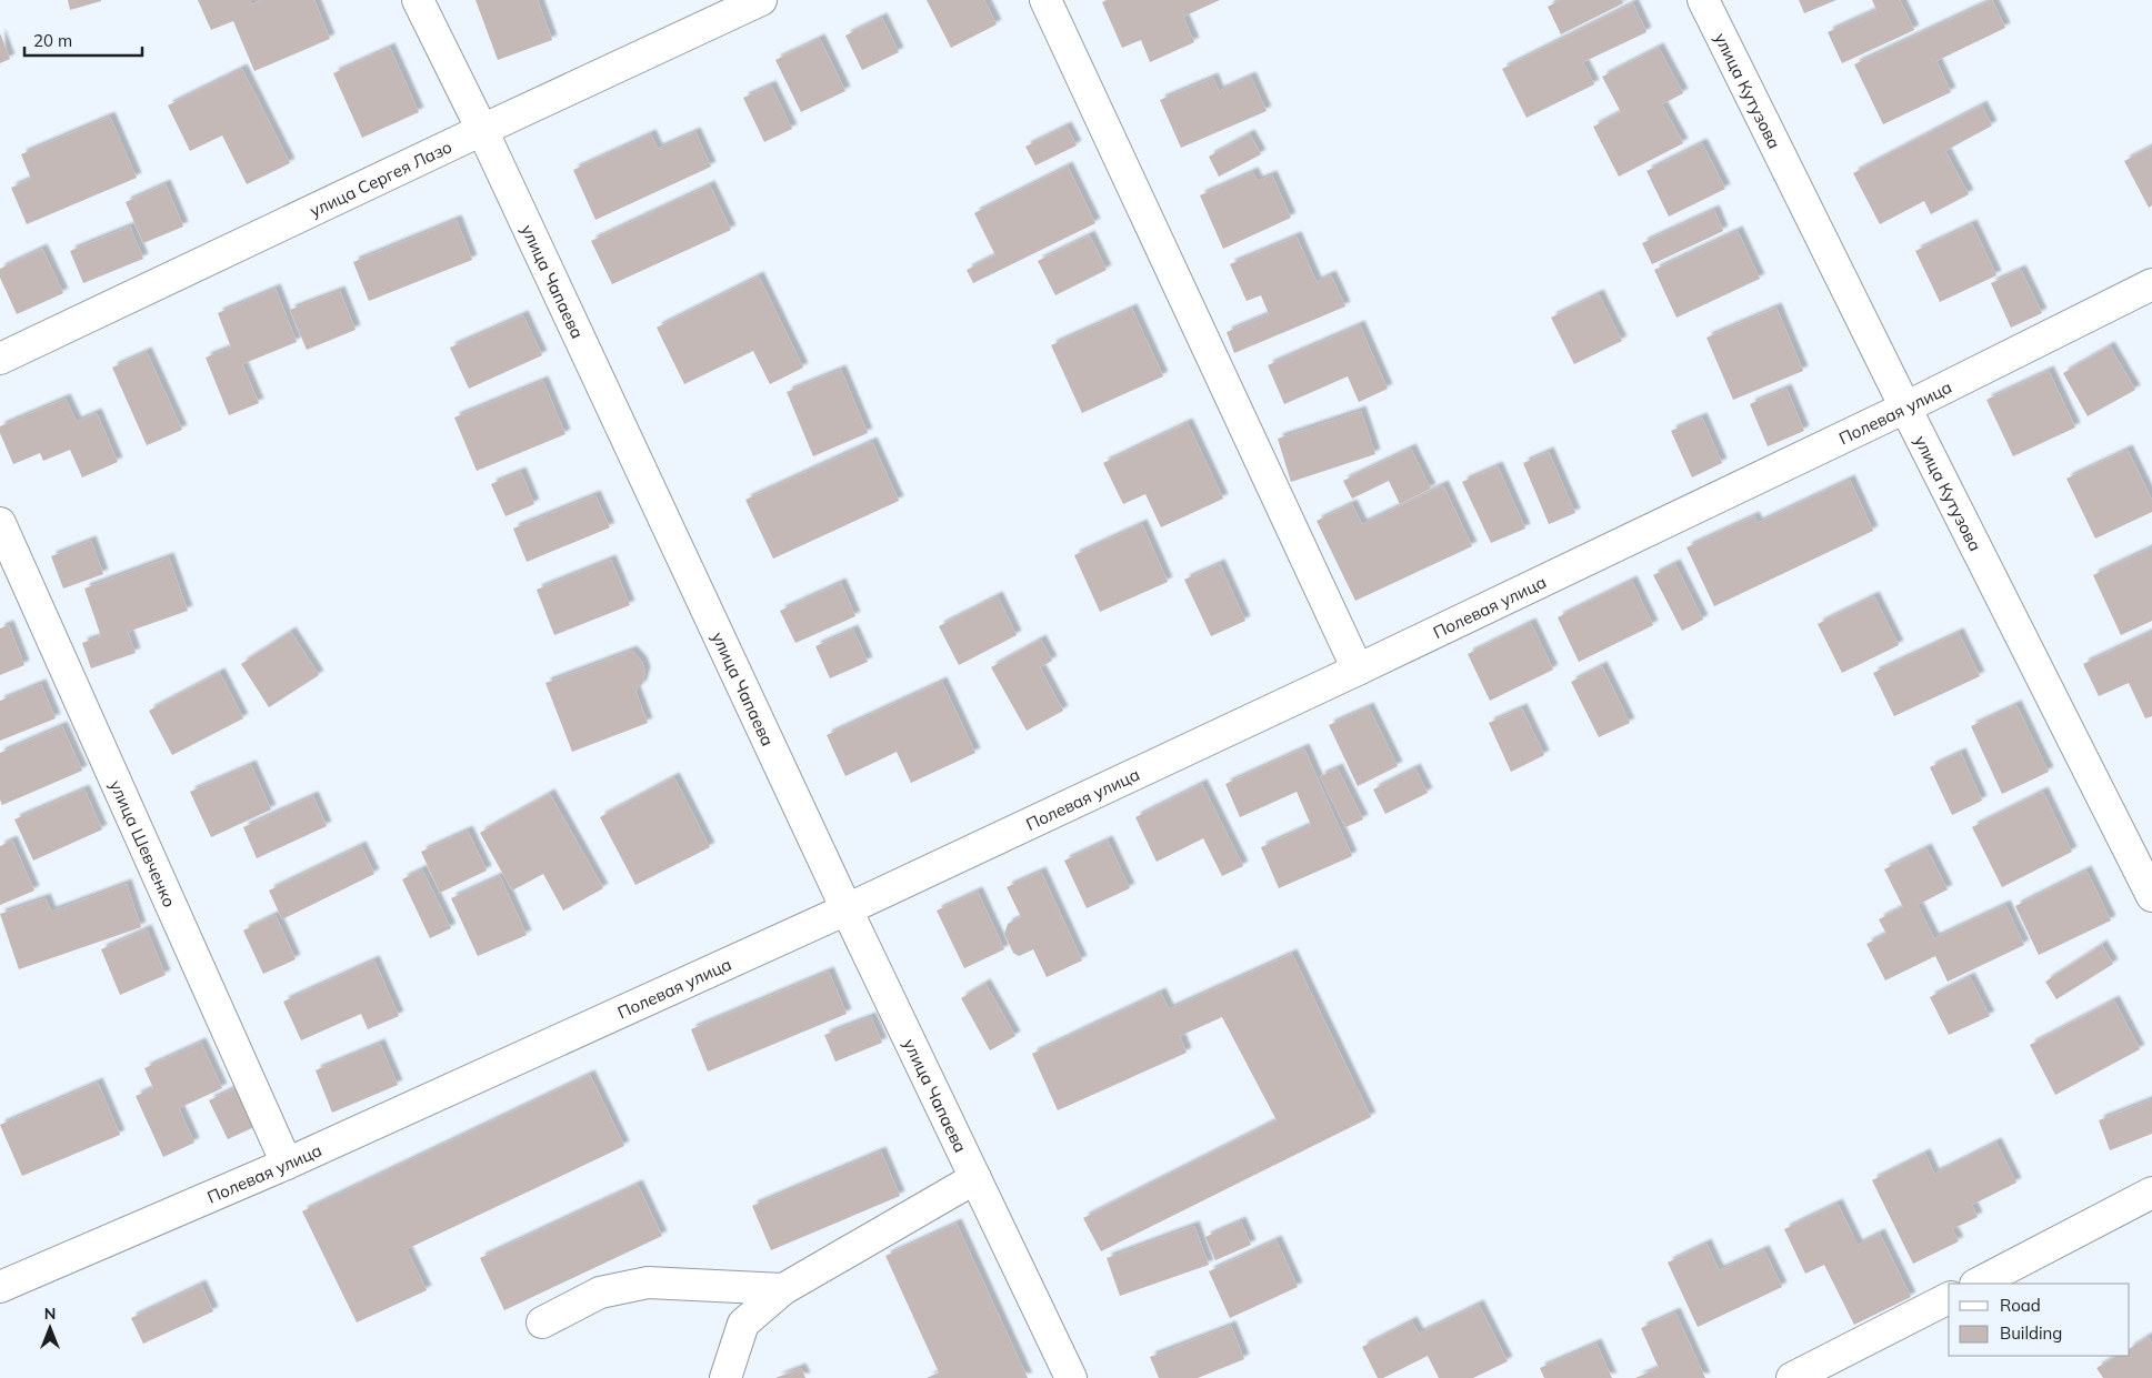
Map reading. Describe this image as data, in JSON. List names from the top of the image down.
{
  "streets": {
    "street": [
      "улица Кутузова",
      "улица Сергея Лазо",
      "улица Чапаева",
      "Полевая улица",
      "улица Шевченко"
    ]
  },
  "crossings": [
    ["улица Кутузова", "Полевая улица"],
    ["улица Сергея Лазо", "улица Чапаева"],
    ["улица Чапаева", "Полевая улица"],
    ["Полевая улица", "улица Шевченко"]
  ],
  "legend": ["Road", "Building"],
  "scale_bar": "20 m",
  "north": "top"
}
